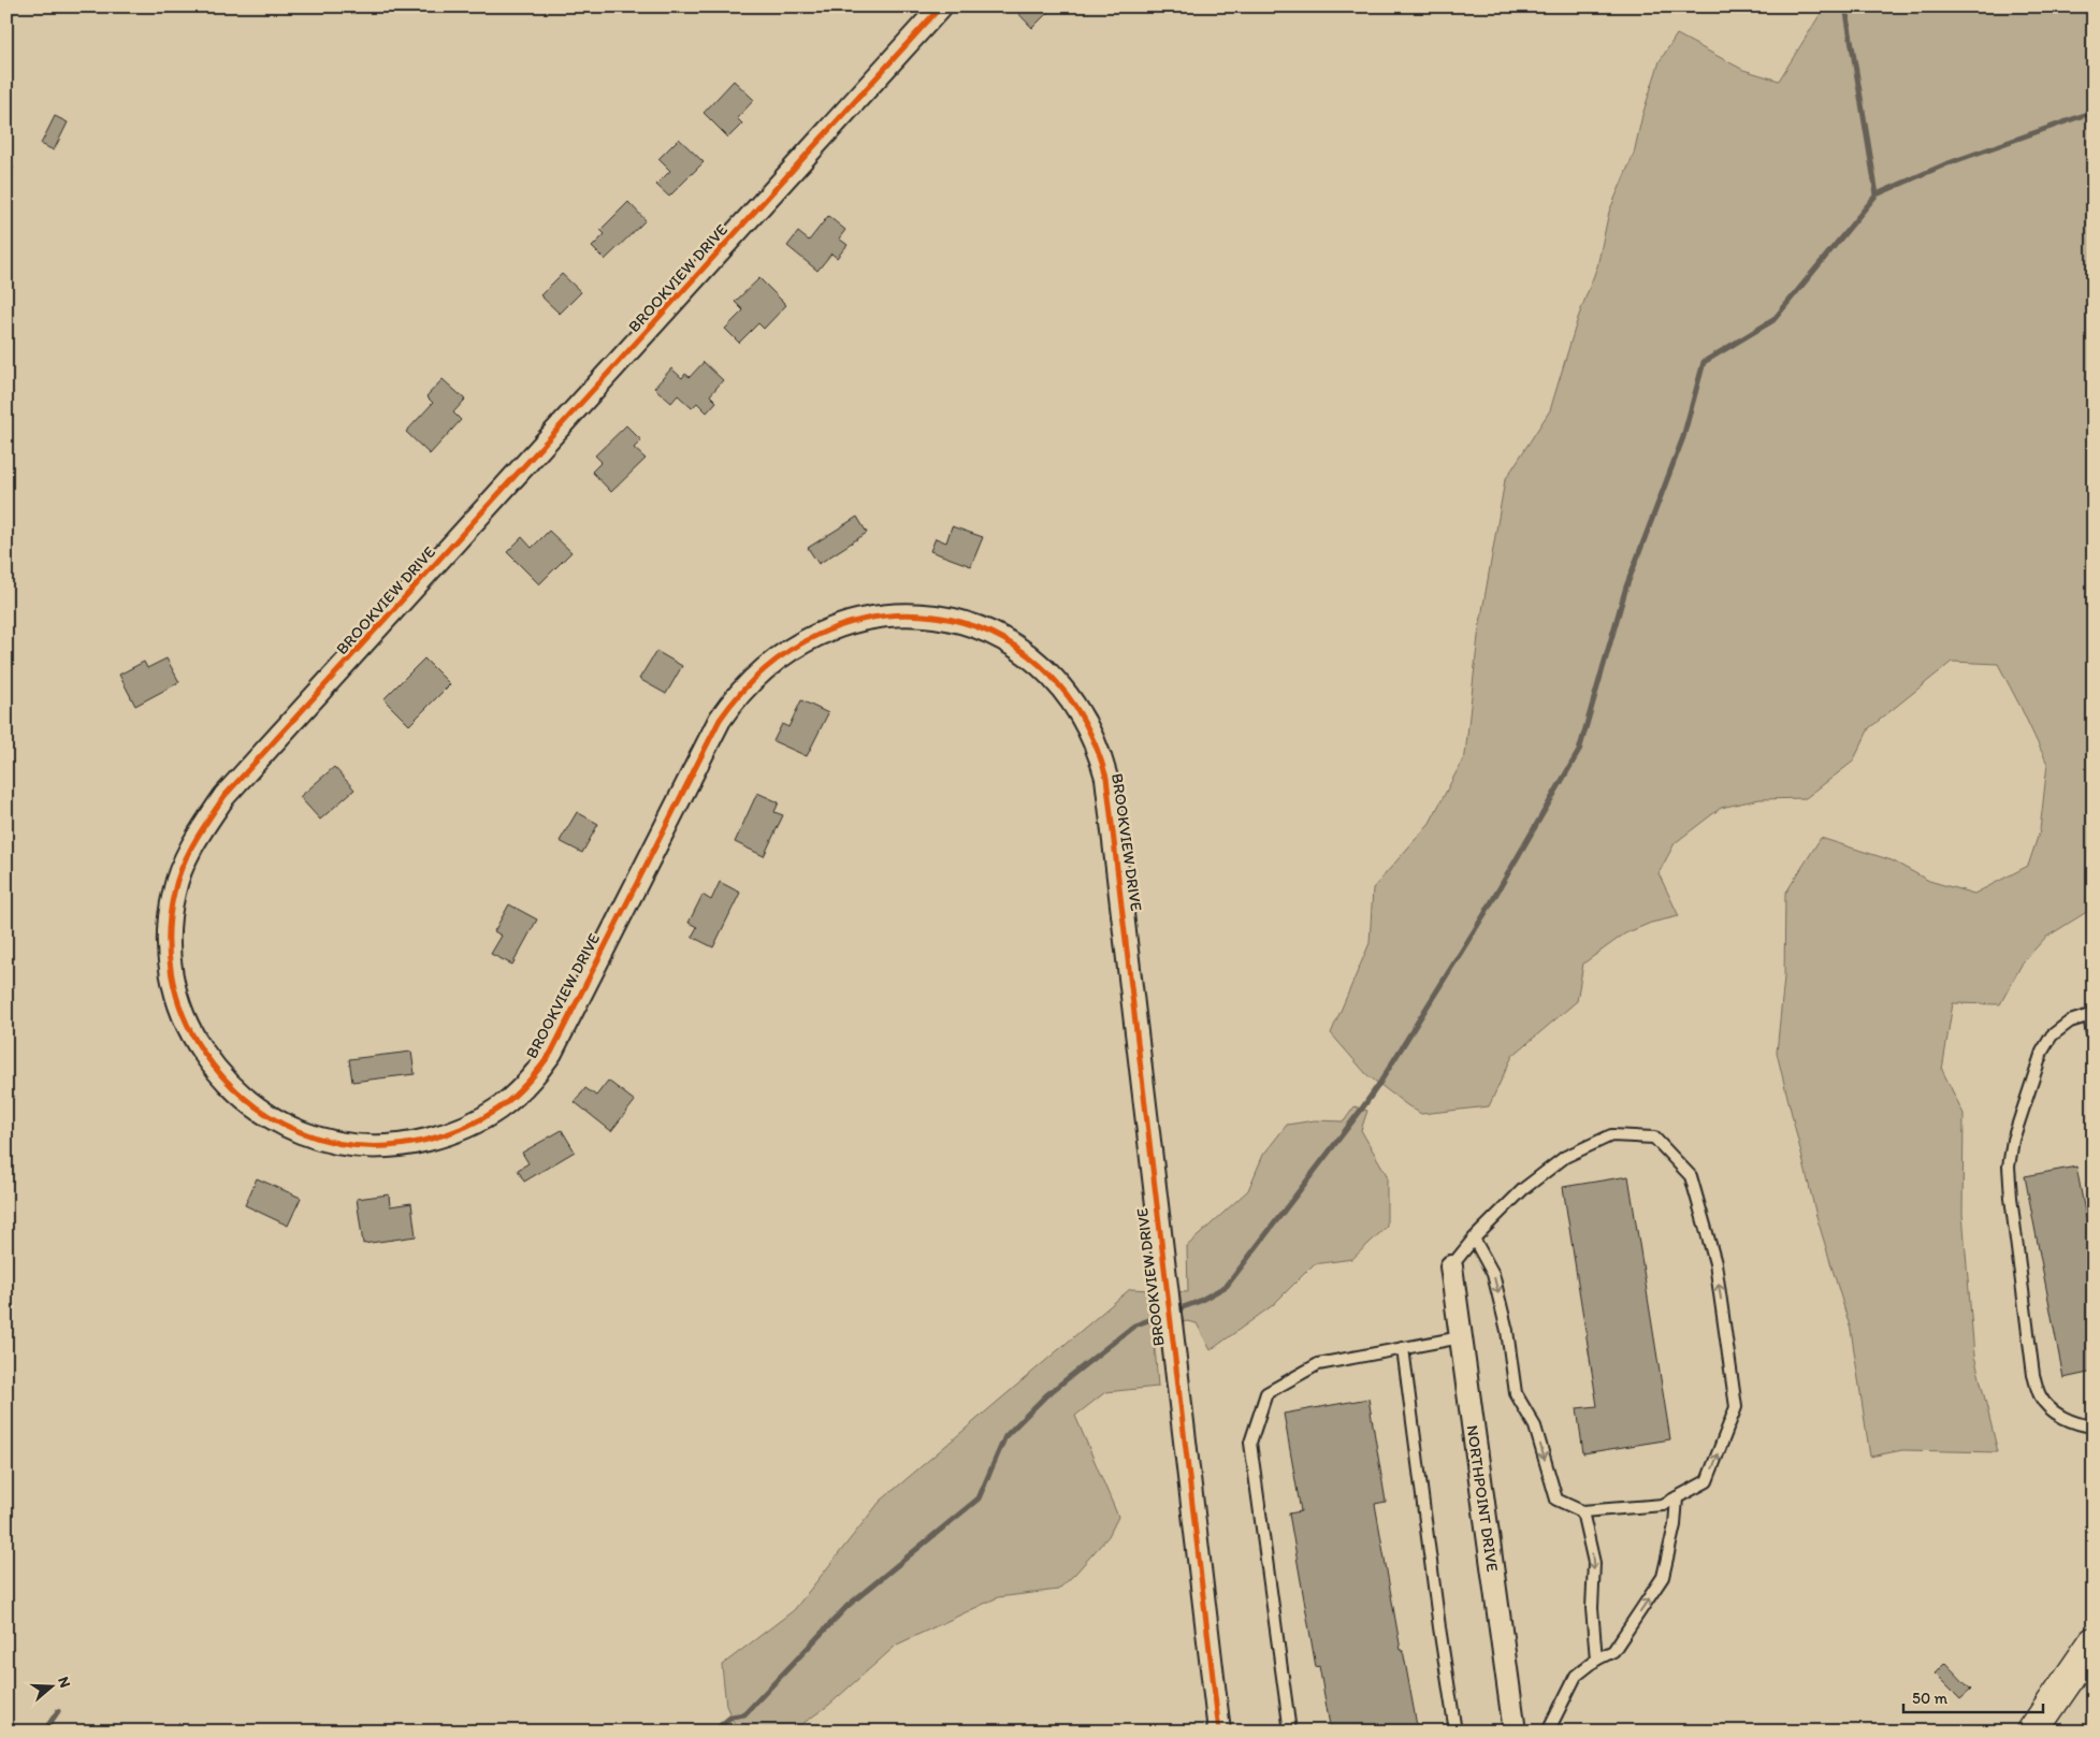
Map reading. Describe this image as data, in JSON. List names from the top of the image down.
{
  "streets": {
    "street": ["BROOKVIEW DRIVE", "NORTHPOINT DRIVE"]
  },
  "scale_bar": "50 m",
  "north": "right"
}
